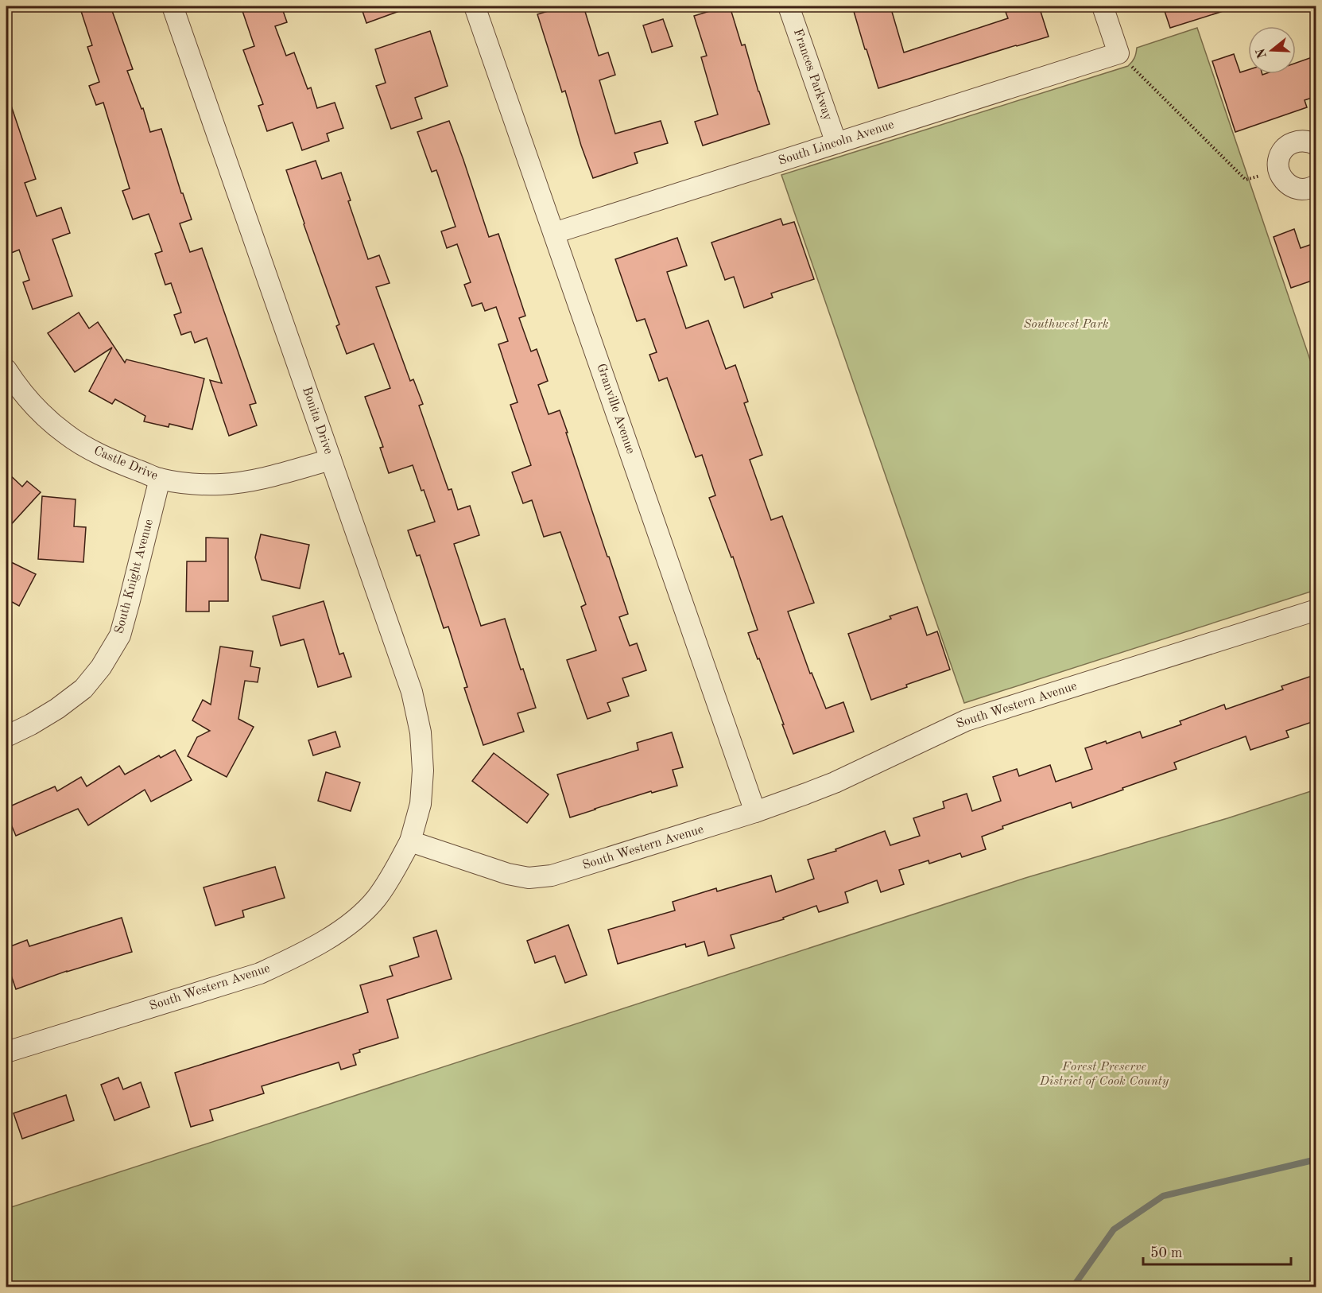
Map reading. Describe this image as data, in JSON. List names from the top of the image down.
{
  "streets": {
    "street": [
      "Frances Parkway",
      "South Lincoln Avenue",
      "Granville Avenue",
      "Bonita Drive",
      "Castle Drive",
      "South Knight Avenue",
      "South Western Avenue"
    ]
  },
  "crossings": [
    ["Frances Parkway", "South Lincoln Avenue"],
    ["South Lincoln Avenue", "Granville Avenue"],
    ["Granville Avenue", "South Western Avenue"],
    ["Bonita Drive", "Castle Drive"],
    ["Bonita Drive", "South Western Avenue"],
    ["Castle Drive", "South Knight Avenue"]
  ],
  "parks": ["Southwest Park", "Forest Preserve District of Cook County"],
  "scale_bar": "50 m",
  "north": "left"
}
